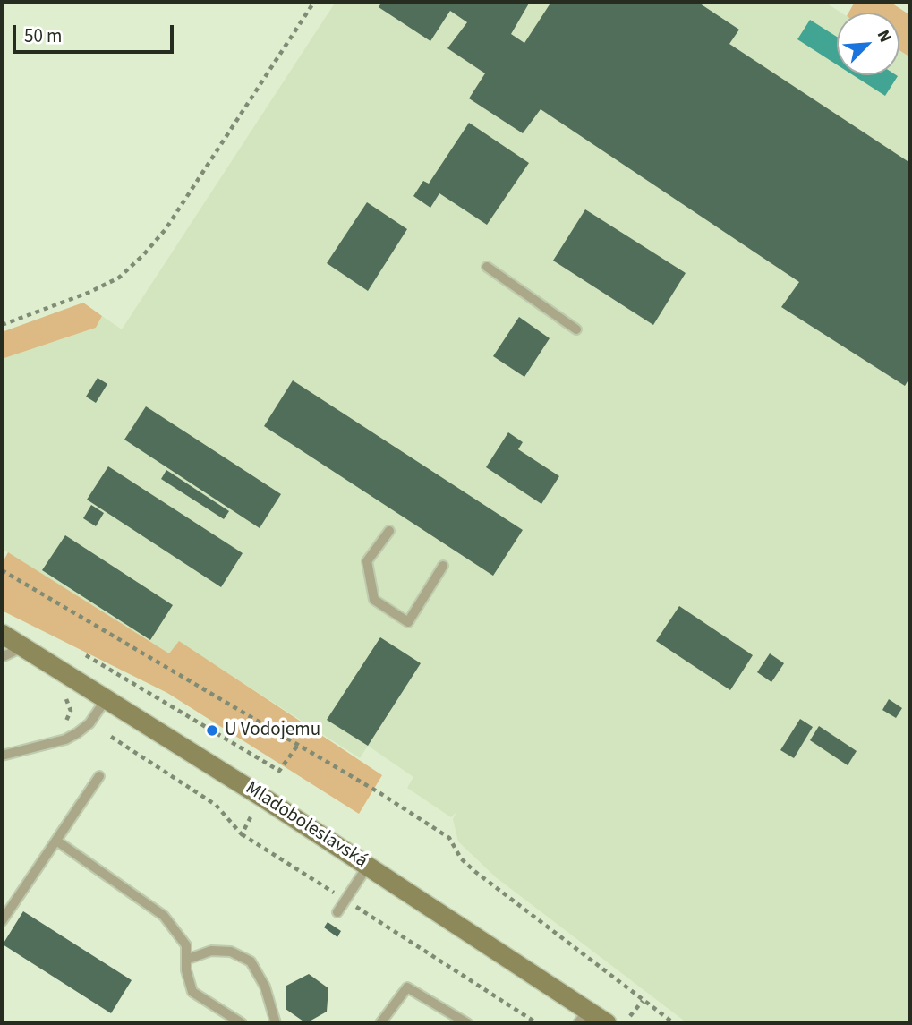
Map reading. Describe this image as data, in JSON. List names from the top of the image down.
{
  "streets": {
    "main road": ["Mladoboleslavská"]
  },
  "places": ["U Vodojemu"],
  "scale_bar": "50 m",
  "north": "top right"
}
